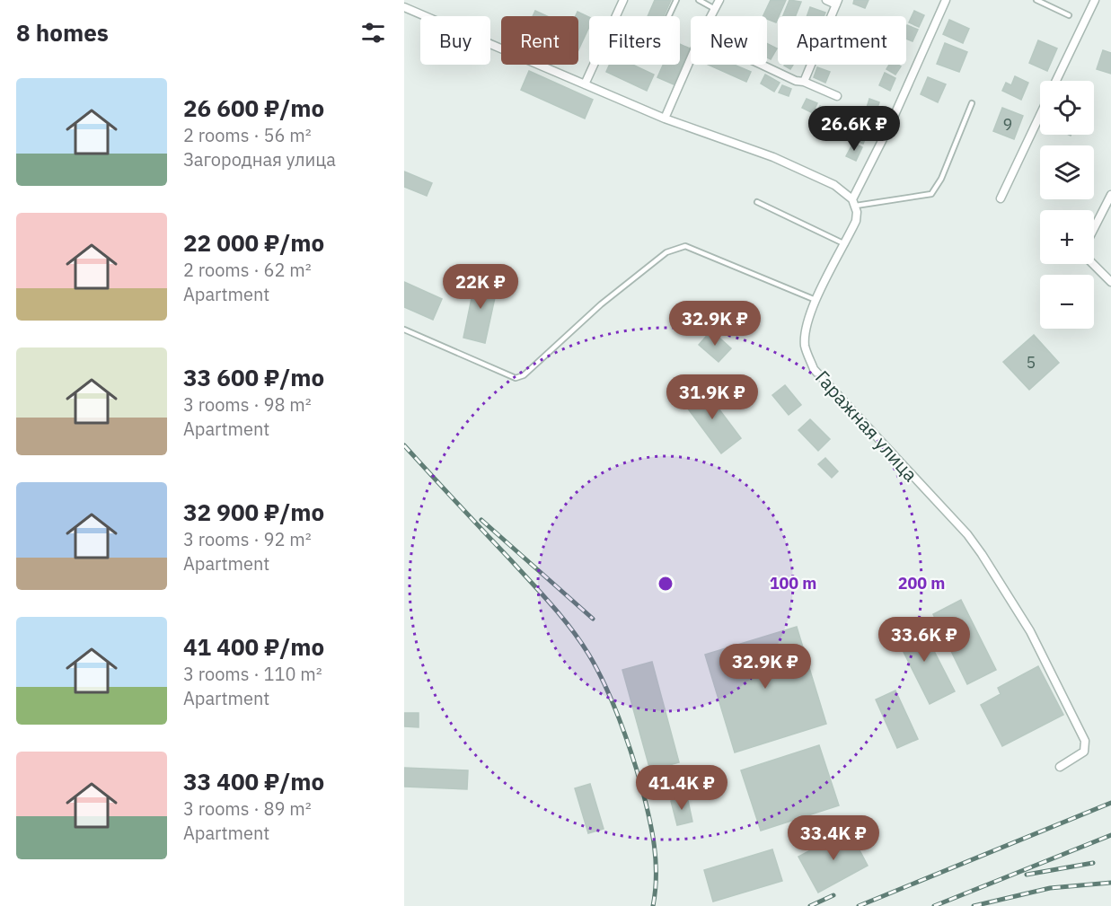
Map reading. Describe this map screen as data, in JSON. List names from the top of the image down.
{
  "streets": {
    "street": ["Гаражная улица"]
  },
  "house_numbers": ["9", "5"],
  "page": {
    "heading": "8 homes",
    "chip": [
      "Buy",
      "Rent",
      "Filters",
      "New",
      "Apartment"
    ],
    "list": [
      {
        "name": "26 600 ₽/mo",
        "note": "2 rooms · 56 m² · Загородная улица"
      },
      {
        "name": "22 000 ₽/mo",
        "note": "2 rooms · 62 m² · Apartment"
      },
      {
        "name": "33 600 ₽/mo",
        "note": "3 rooms · 98 m² · Apartment"
      },
      {
        "name": "32 900 ₽/mo",
        "note": "3 rooms · 92 m² · Apartment"
      },
      {
        "name": "41 400 ₽/mo",
        "note": "3 rooms · 110 m² · Apartment"
      },
      {
        "name": "33 400 ₽/mo",
        "note": "3 rooms · 89 m² · Apartment"
      }
    ],
    "map_buttons": ["+", "−"],
    "price": [
      "26.6K ₽",
      "22K ₽",
      "32.9K ₽",
      "31.9K ₽",
      "33.6K ₽",
      "32.9K ₽",
      "41.4K ₽",
      "33.4K ₽"
    ]
  },
  "rings": ["100 m", "200 m"]
}
